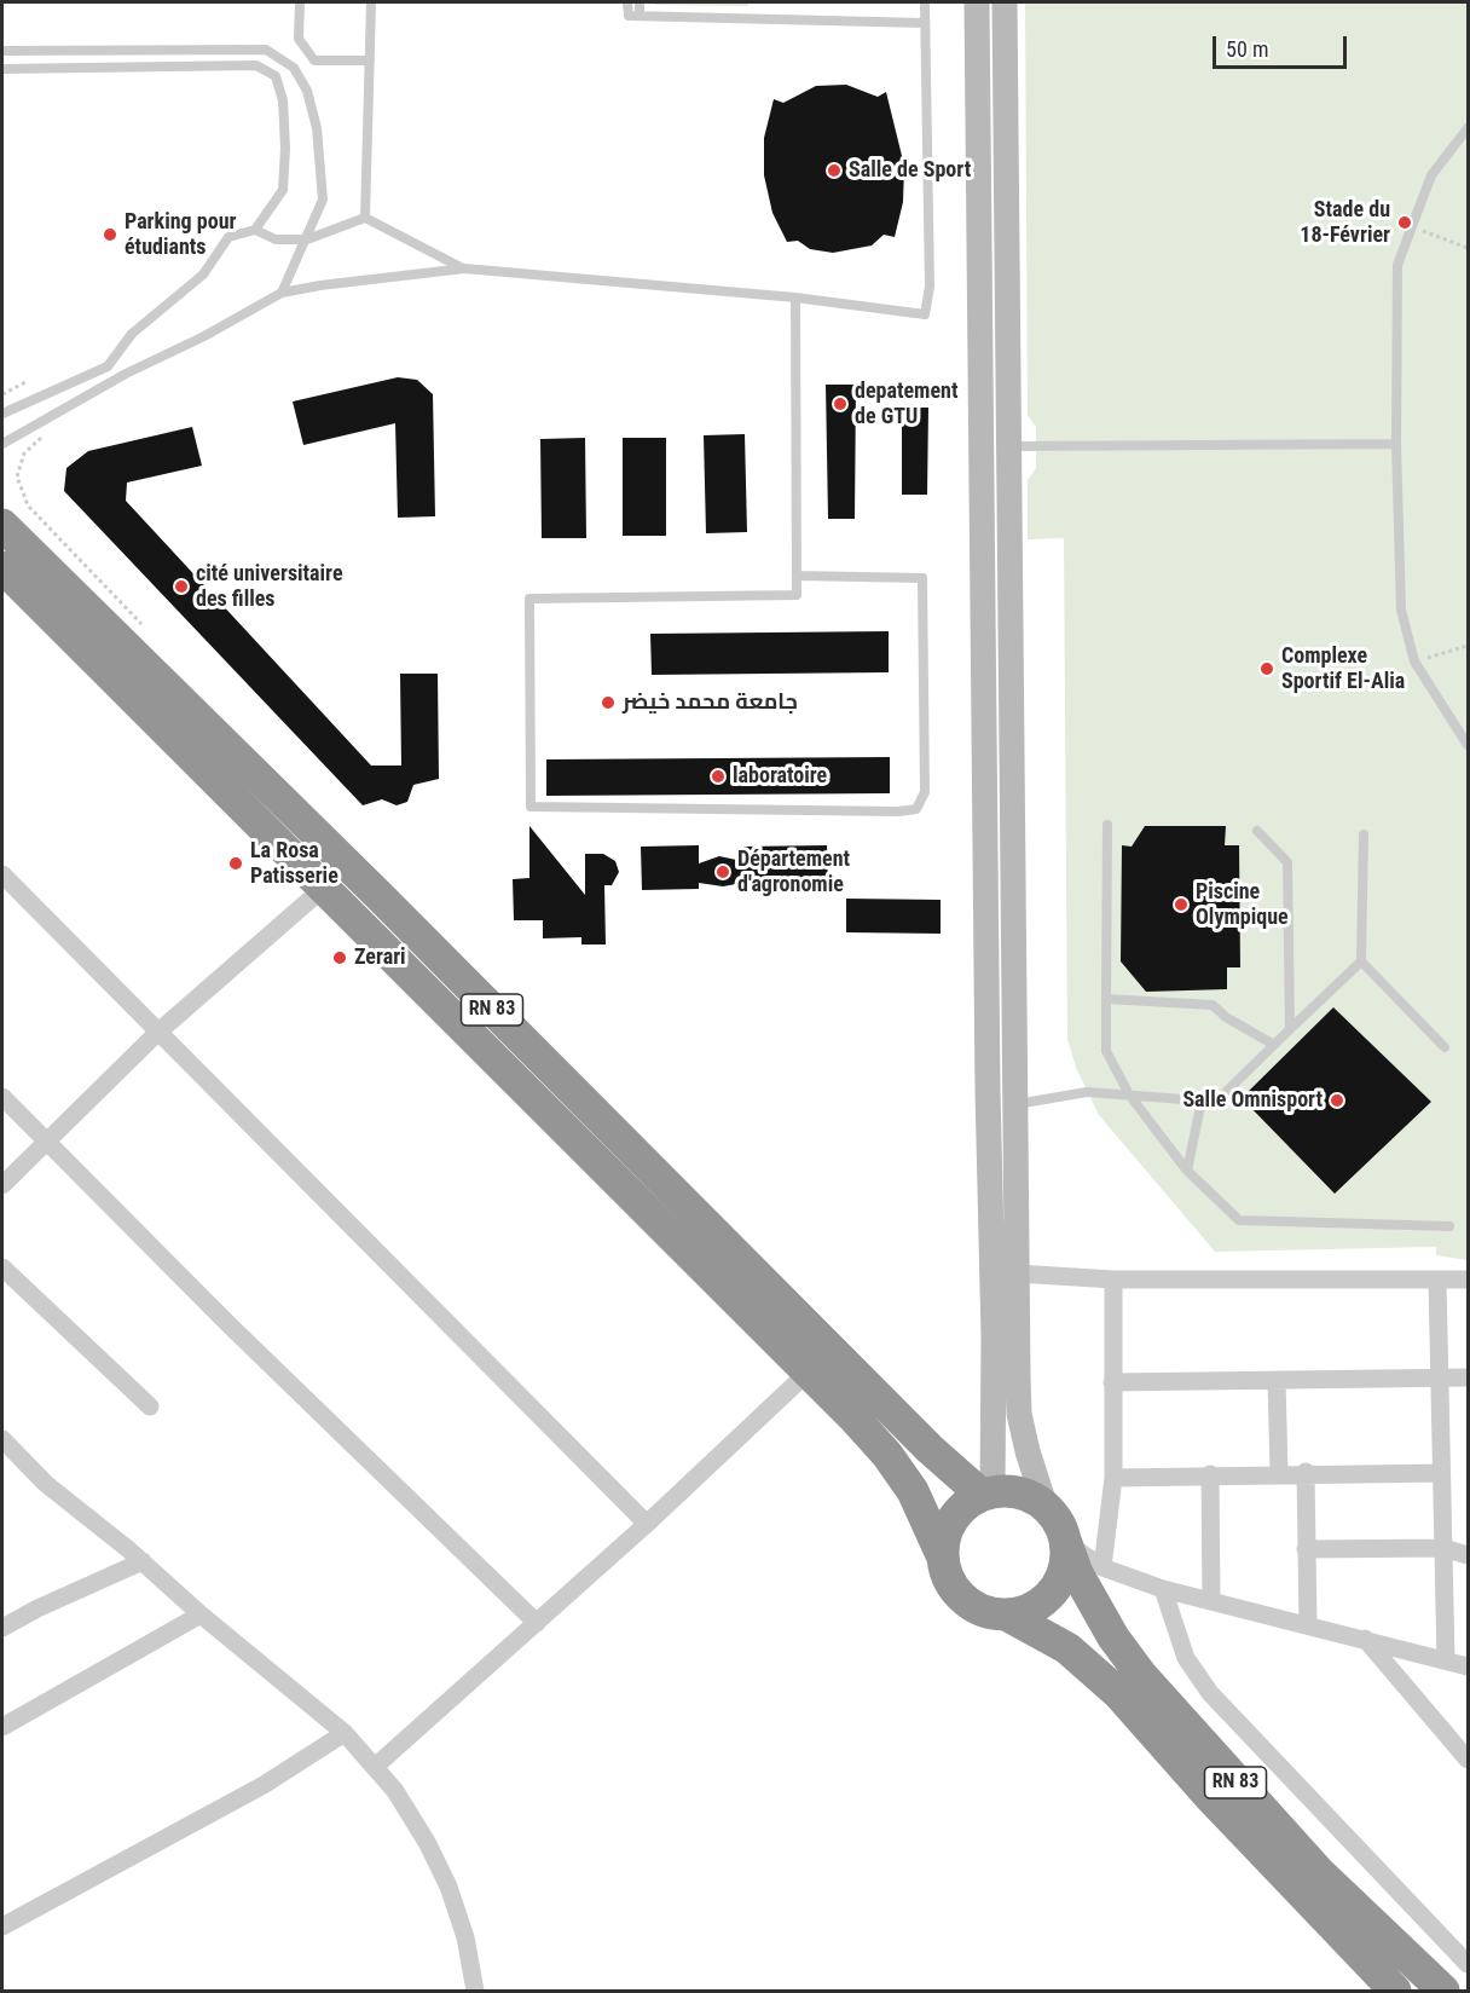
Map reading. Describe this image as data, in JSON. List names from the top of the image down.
{
  "streets": {
    "highway": ["RN 83"]
  },
  "places": [
    "Salle de Sport",
    "Stade du 18-Février",
    "Parking pour étudiants",
    "depatement de GTU",
    "cité universitaire des filles",
    "Complexe Sportif El-Alia",
    "جامعة محمد خيضر",
    "laboratoire",
    "La Rosa Patisserie",
    "Département d'agronomie",
    "Piscine Olympique",
    "Zerari",
    "Salle Omnisport"
  ],
  "scale_bar": "50 m"
}
